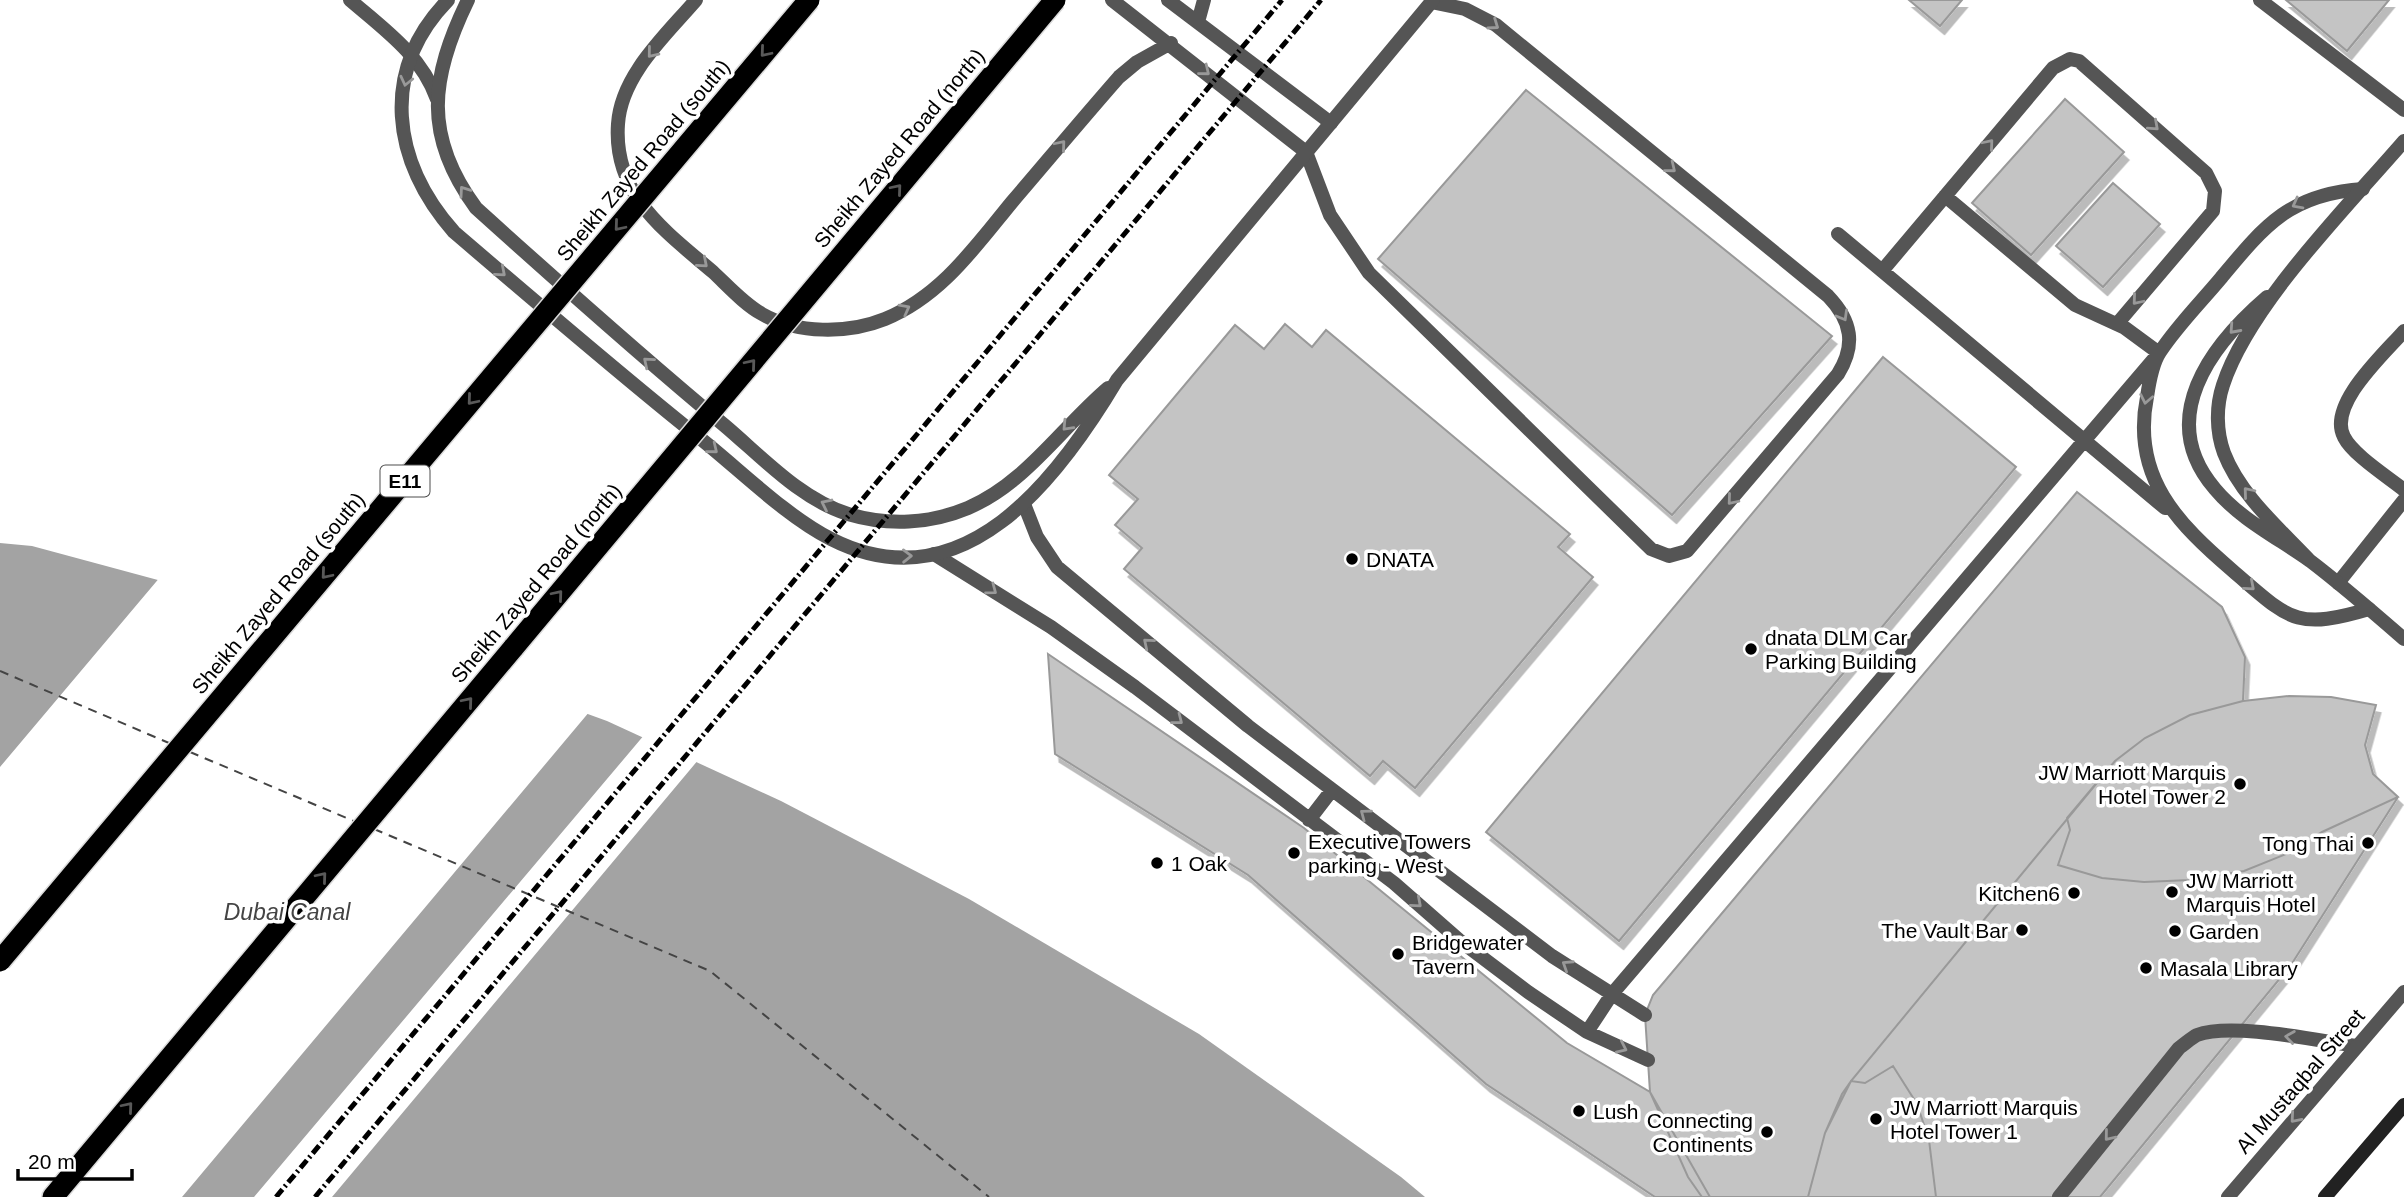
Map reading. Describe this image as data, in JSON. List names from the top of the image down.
{
  "streets": {
    "highway": ["Sheikh Zayed Road (north)", "Sheikh Zayed Road (south)", "E11"],
    "street": ["Al Mustaqbal Street"]
  },
  "one_way": ["Sheikh Zayed Road (north)", "Sheikh Zayed Road (south)", "Al Mustaqbal Street"],
  "water": ["Dubai Canal"],
  "places": [
    "DNATA",
    "dnata DLM Car Parking Building",
    "JW Marriott Marquis Hotel Tower 2",
    "Tong Thai",
    "Executive Towers parking - West",
    "1 Oak",
    "JW Marriott Marquis Hotel",
    "Kitchen6",
    "The Vault Bar",
    "Garden",
    "Bridgewater Tavern",
    "Masala Library",
    "Lush",
    "JW Marriott Marquis Hotel Tower 1",
    "Connecting Continents"
  ],
  "scale_bar": "20 m"
}
